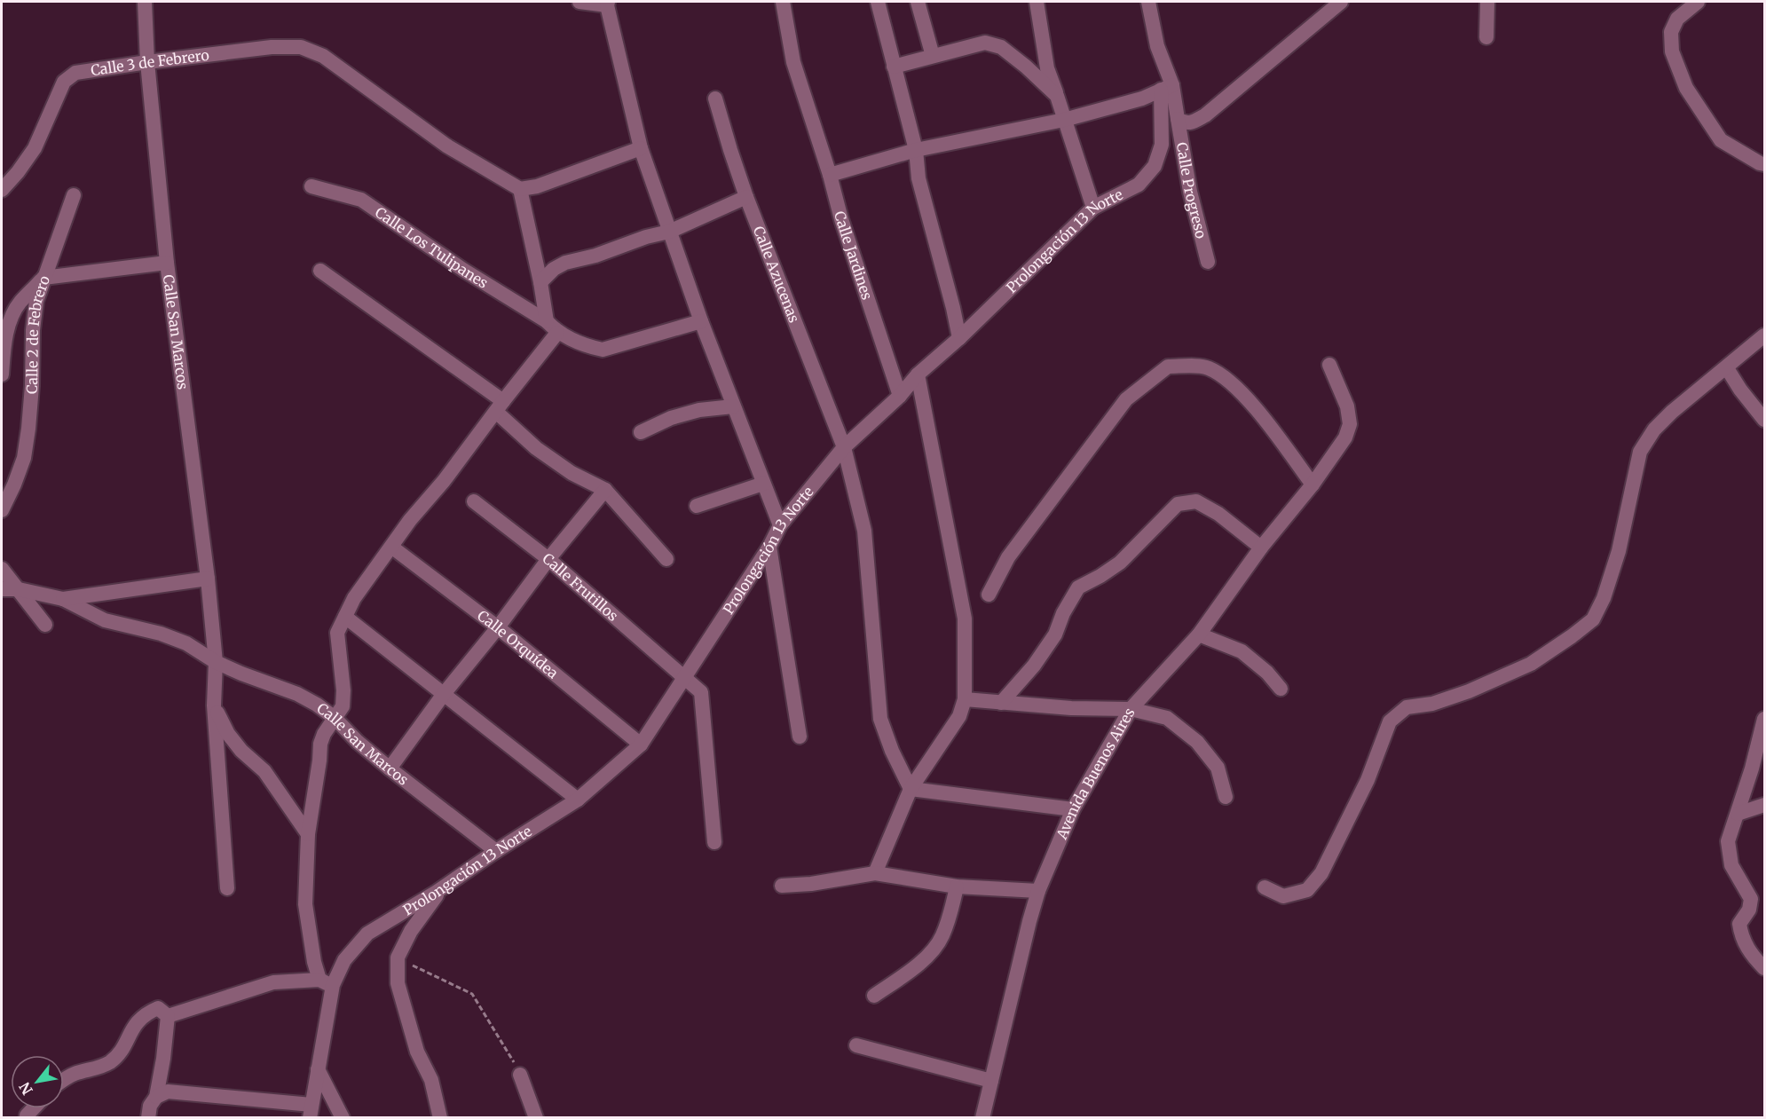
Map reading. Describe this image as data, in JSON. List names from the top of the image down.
{
  "streets": {
    "street": [
      "Calle 3 de Febrero",
      "Calle Progreso",
      "Prolongación 13 Norte",
      "Calle Los Tulipanes",
      "Calle Jardines",
      "Calle Azucenas",
      "Calle San Marcos",
      "Calle 2 de Febrero",
      "Calle Frutillos",
      "Calle Orquídea",
      "Avenida Buenos Aires"
    ]
  },
  "crossings": [
    ["Calle 3 de Febrero", "Calle San Marcos"],
    ["Calle Progreso", "Prolongación 13 Norte"],
    ["Prolongación 13 Norte", "Calle Jardines"],
    ["Prolongación 13 Norte", "Calle Azucenas"],
    ["Prolongación 13 Norte", "Calle San Marcos"],
    ["Prolongación 13 Norte", "Calle Frutillos"],
    ["Prolongación 13 Norte", "Calle Orquídea"],
    ["Calle San Marcos", "Calle 2 de Febrero"]
  ],
  "north": "bottom left"
}
